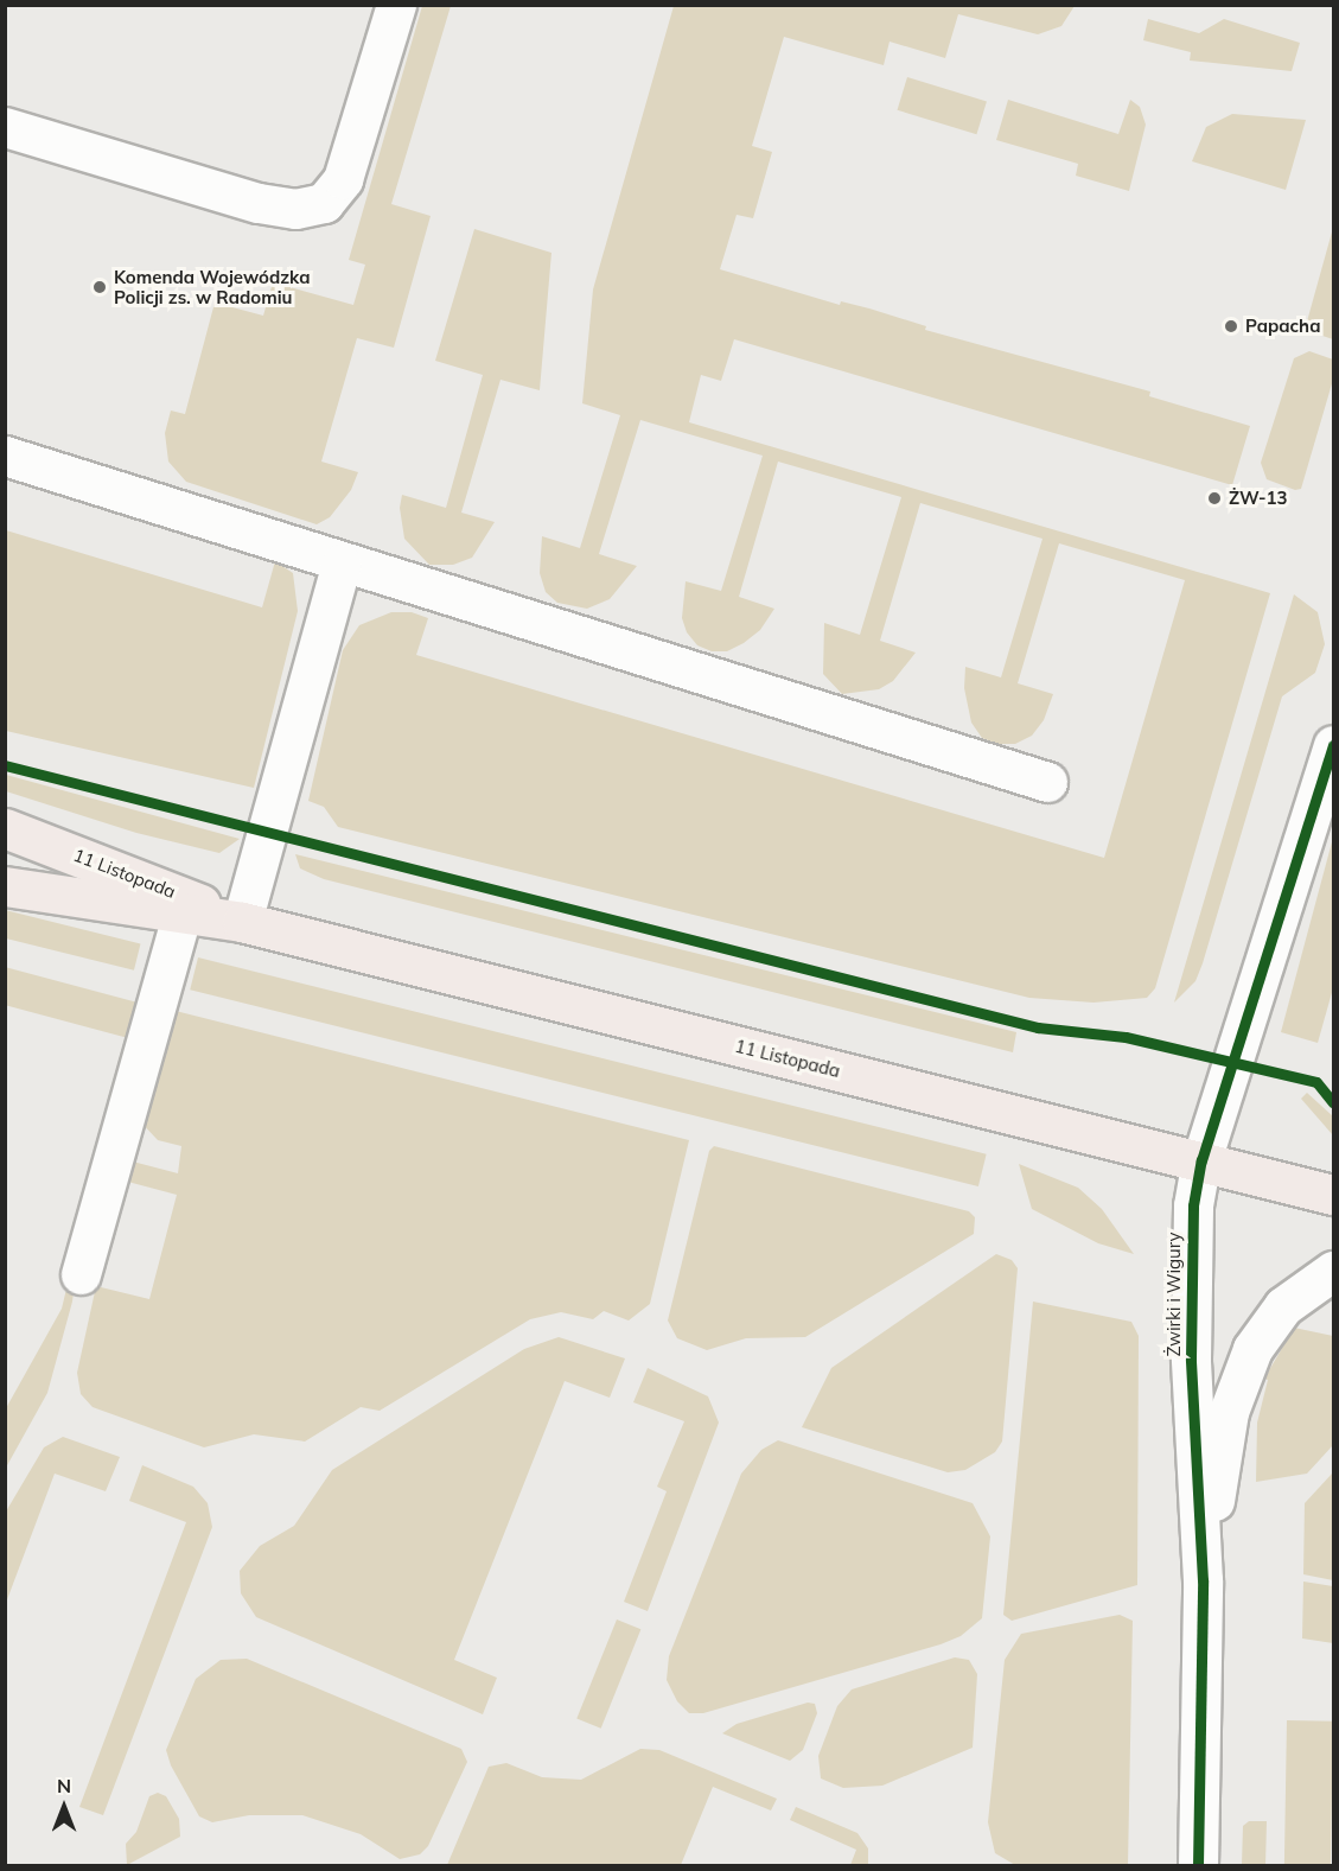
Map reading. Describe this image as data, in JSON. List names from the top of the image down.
{
  "streets": {
    "main road": ["11 Listopada"],
    "street": ["Żwirki i Wigury"]
  },
  "crossings": [
    ["11 Listopada", "Żwirki i Wigury"]
  ],
  "places": ["Komenda Wojewódzka Policji zs. w Radomiu", "Papacha", "ŻW-13"],
  "north": "top"
}
